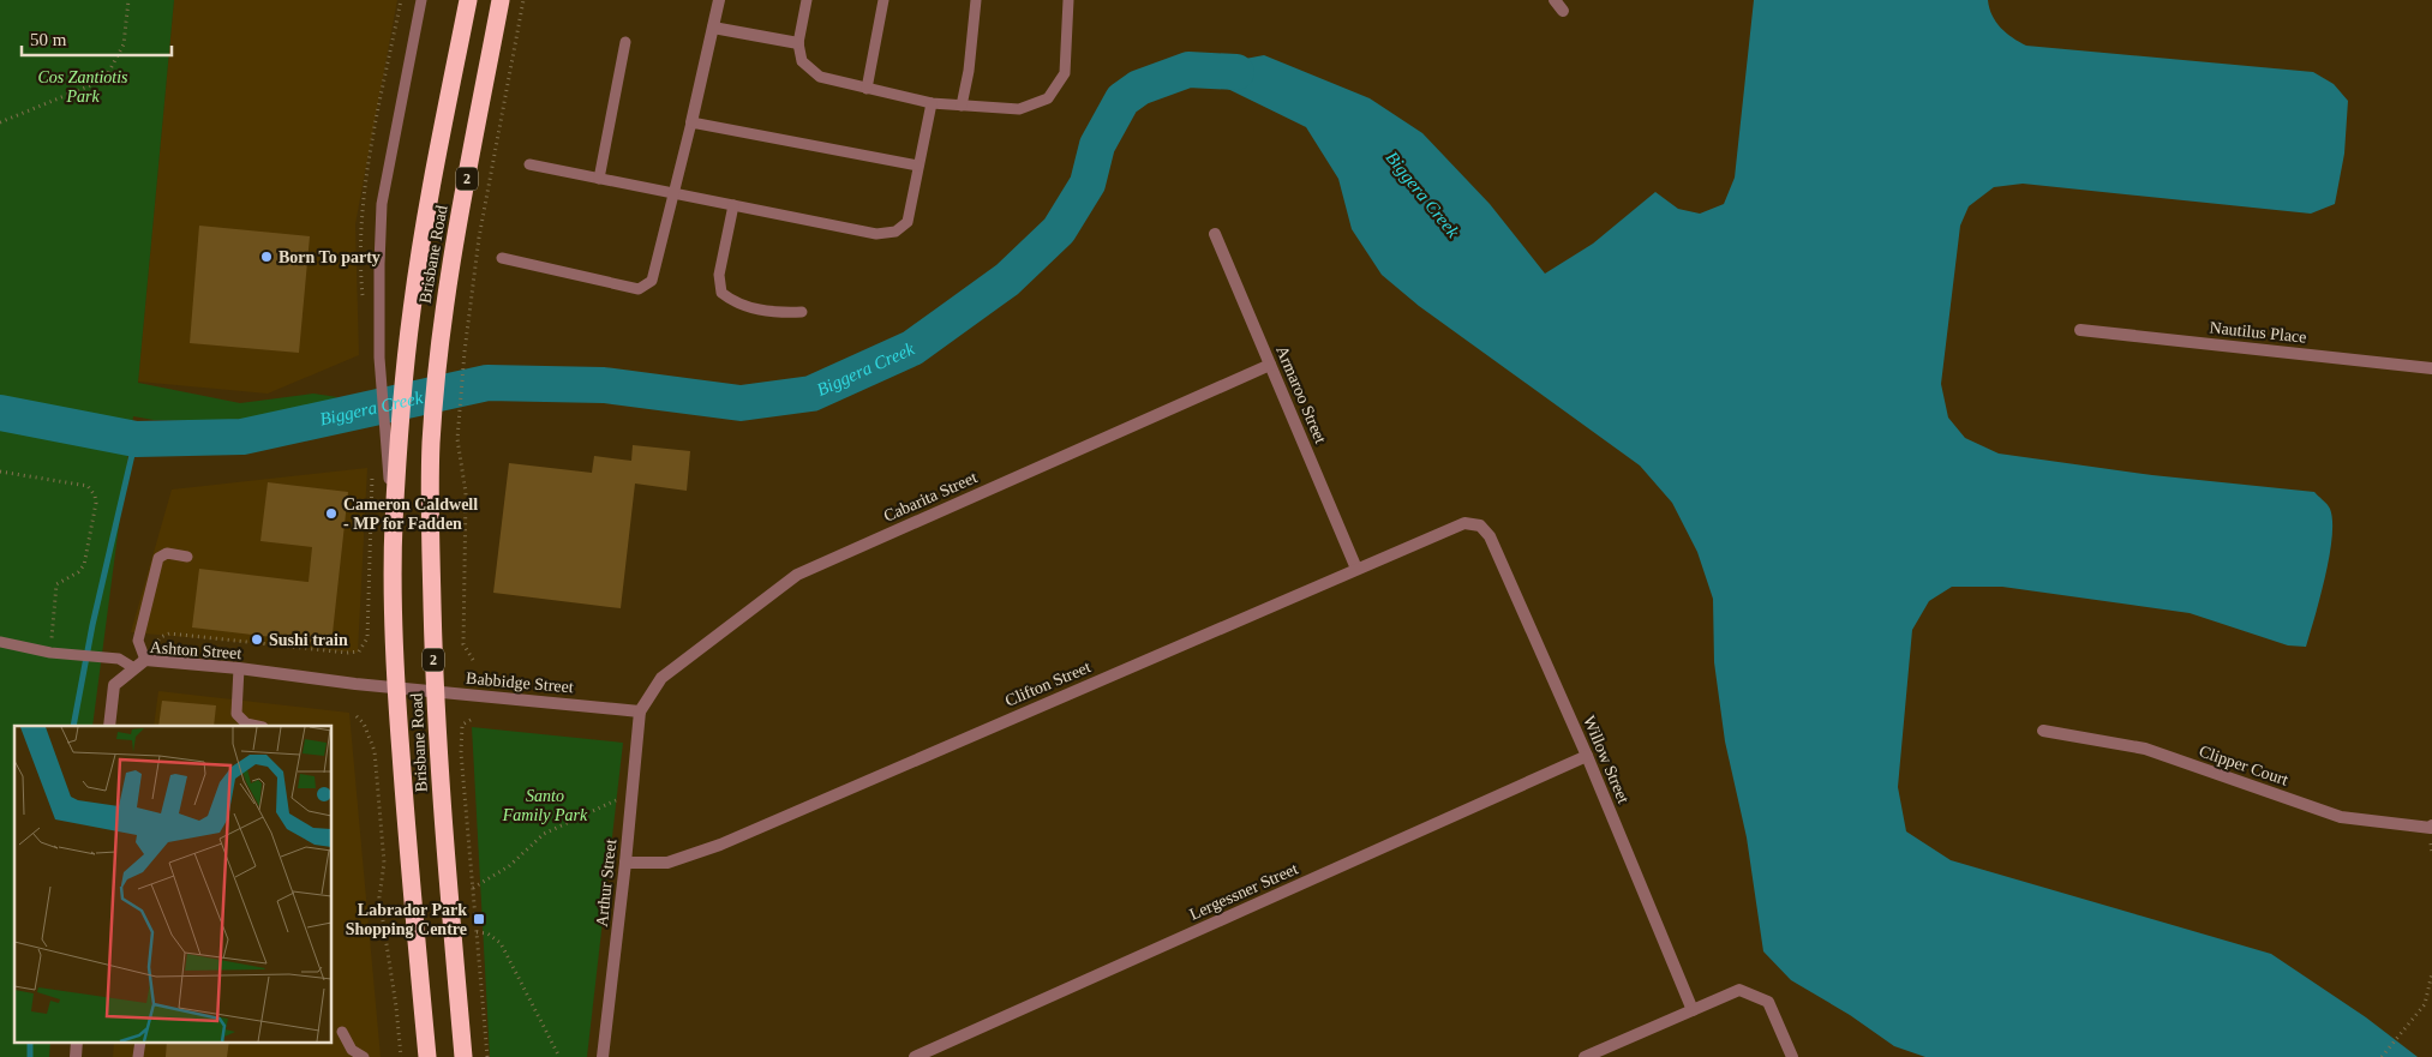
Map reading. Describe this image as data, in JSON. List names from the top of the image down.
{
  "streets": {
    "highway": ["2", "Brisbane Road"],
    "street": [
      "Nautilus Place",
      "Armaroo Street",
      "Cabarita Street",
      "Ashton Street",
      "Babbidge Street",
      "Clifton Street",
      "Willow Street",
      "Clipper Court",
      "Arthur Street",
      "Lergessner Street"
    ]
  },
  "crossings": [
    ["Brisbane Road", "Ashton Street"],
    ["Brisbane Road", "Babbidge Street"],
    ["Armaroo Street", "Cabarita Street"],
    ["Armaroo Street", "Clifton Street"],
    ["Cabarita Street", "Babbidge Street"],
    ["Cabarita Street", "Arthur Street"],
    ["Ashton Street", "Babbidge Street"],
    ["Babbidge Street", "Arthur Street"],
    ["Clifton Street", "Willow Street"],
    ["Clifton Street", "Arthur Street"],
    ["Willow Street", "Lergessner Street"]
  ],
  "water": ["Biggera Creek"],
  "parks": ["Cos Zantiotis Park", "Santo Family Park"],
  "places": {
    "other": ["Born To party", "Cameron Caldwell - MP for Fadden", "Sushi train"],
    "transit": ["Labrador Park Shopping Centre"]
  },
  "scale_bar": "50 m"
}
